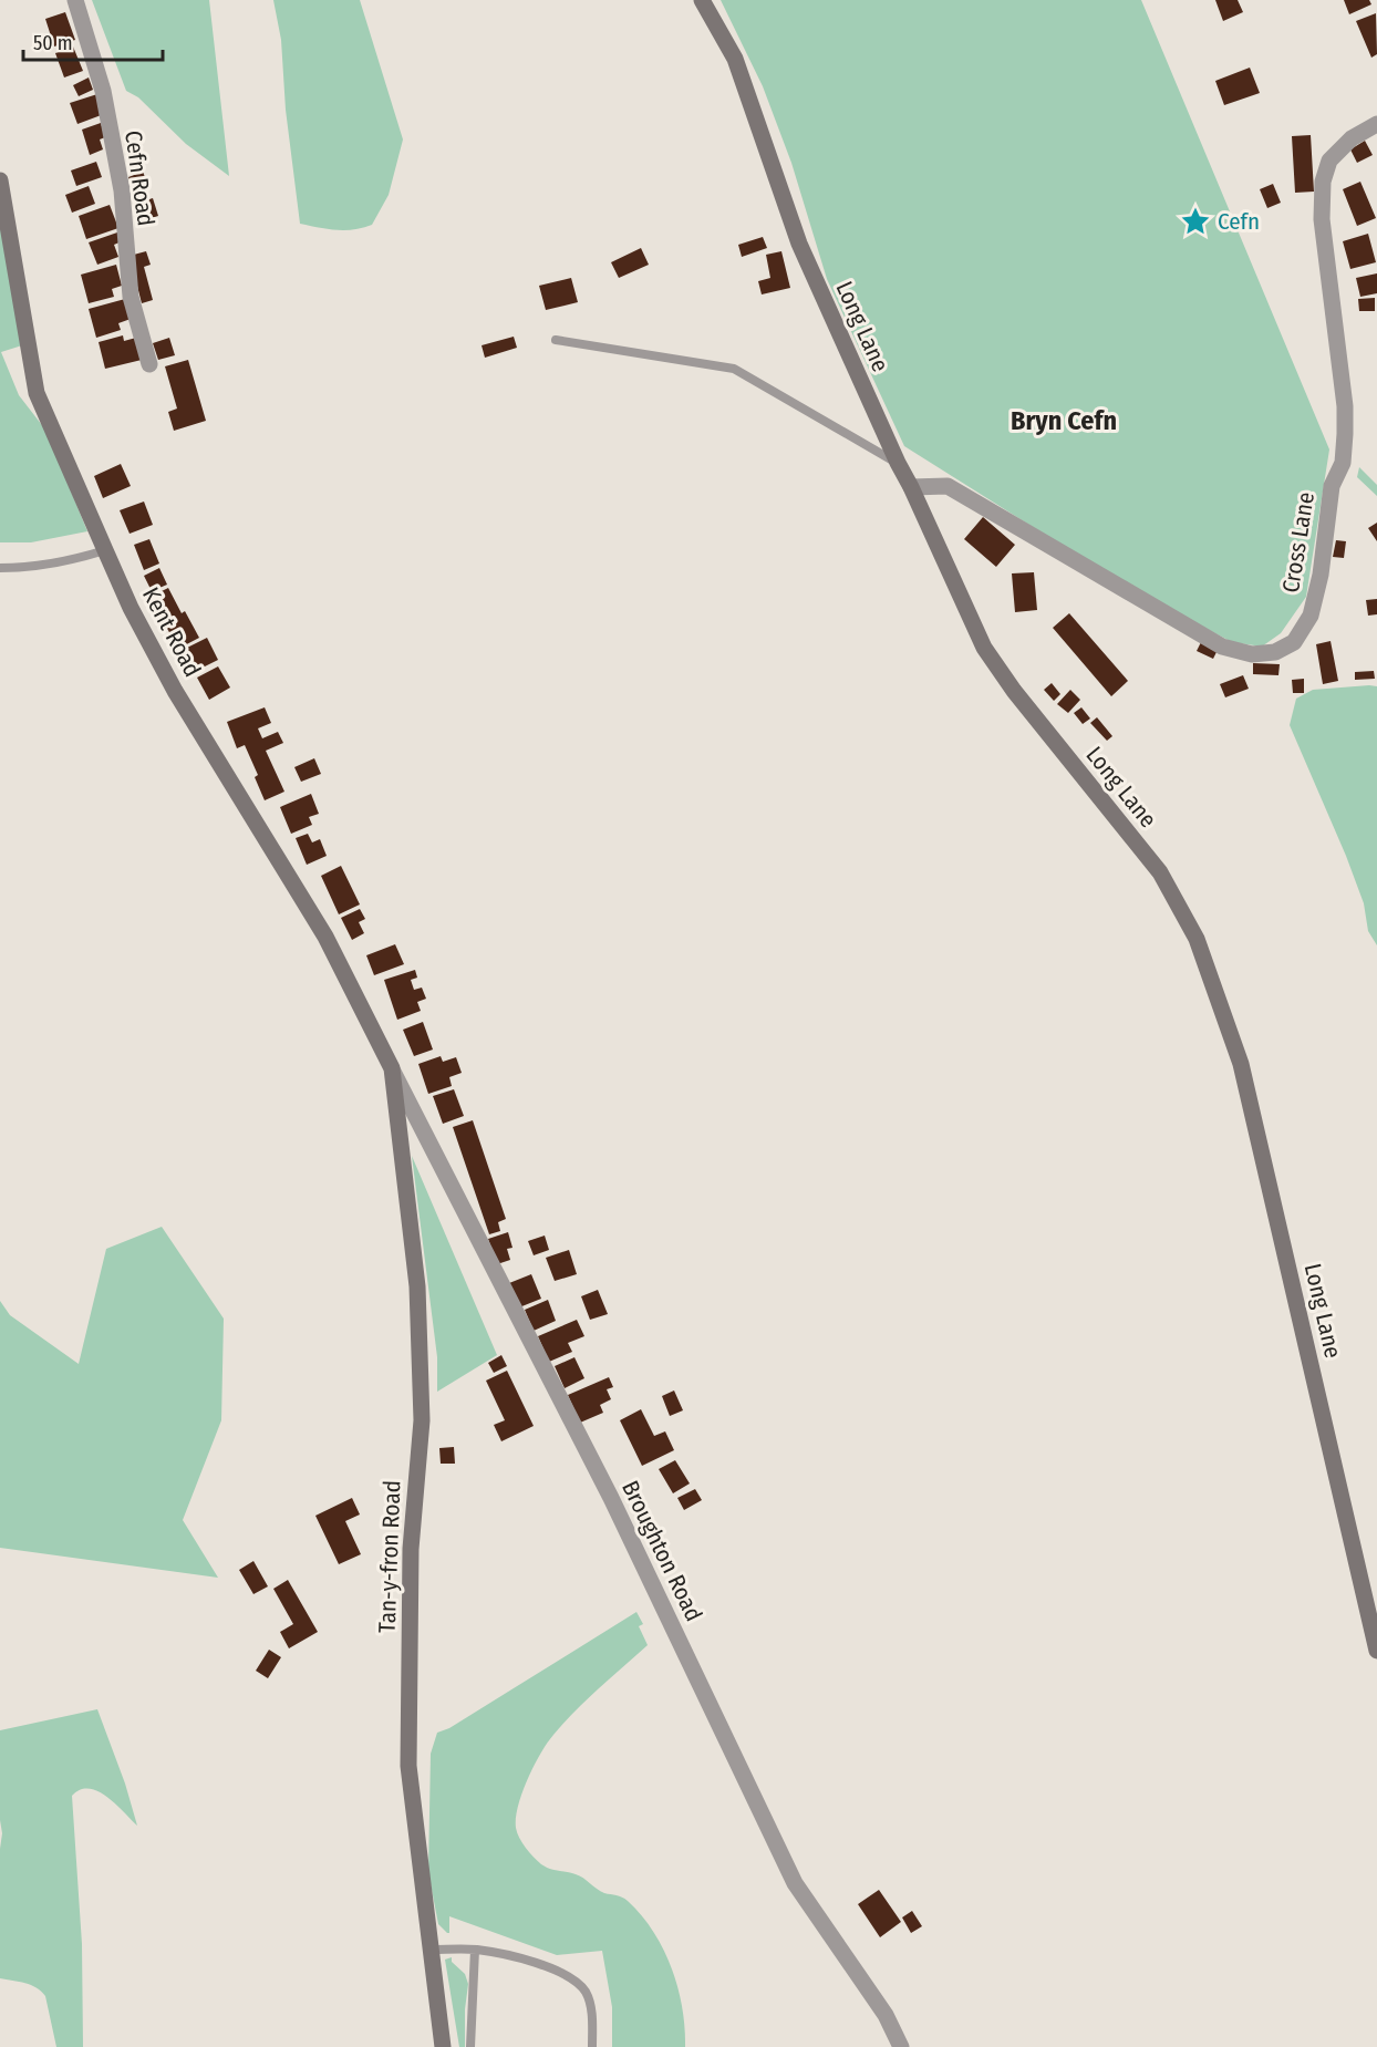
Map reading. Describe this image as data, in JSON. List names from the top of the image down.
{
  "streets": {
    "main road": ["Long Lane", "Kent Road", "Tan-y-fron Road"],
    "street": ["Cefn Road", "Cross Lane", "Broughton Road"]
  },
  "crossings": [
    ["Long Lane", "Cross Lane"],
    ["Kent Road", "Broughton Road"],
    ["Kent Road", "Tan-y-fron Road"],
    ["Broughton Road", "Tan-y-fron Road"]
  ],
  "districts": ["Bryn Cefn"],
  "places": {
    "place": ["Cefn"]
  },
  "scale_bar": "50 m"
}
